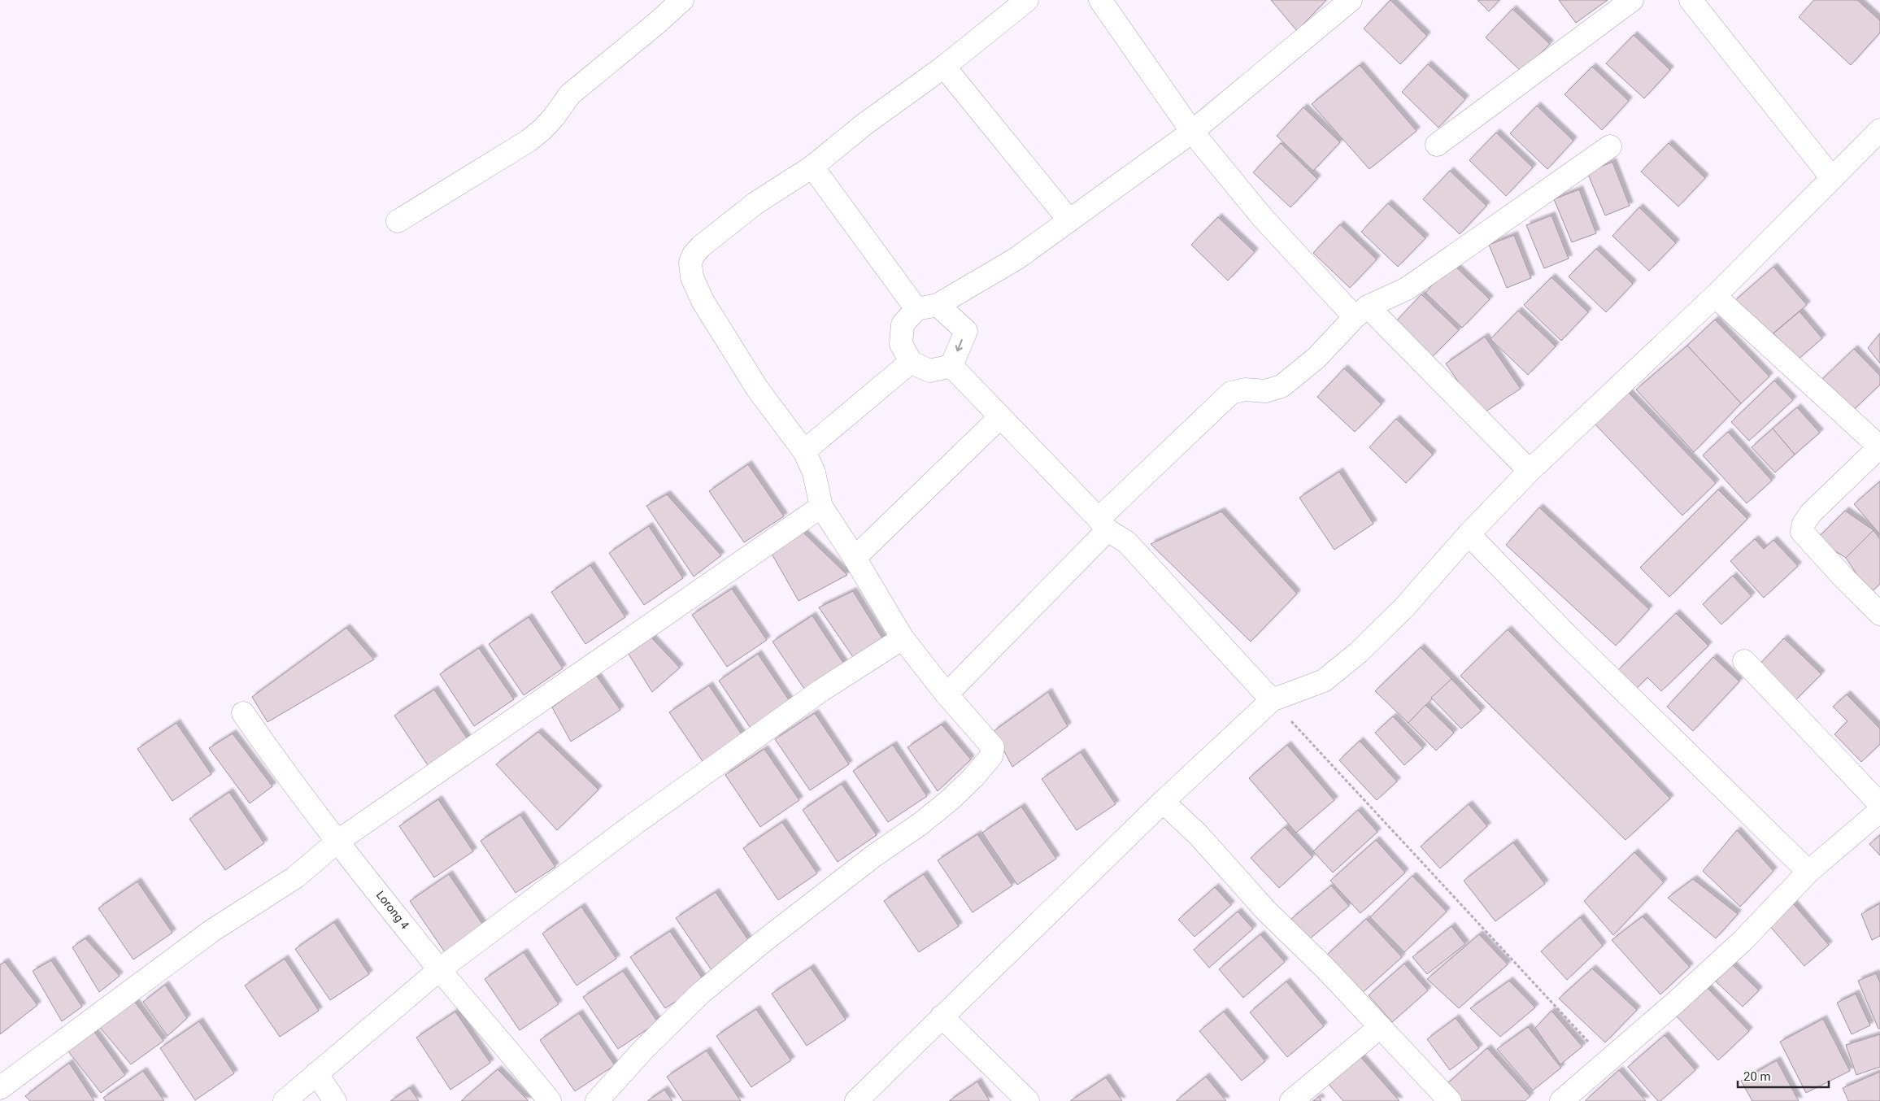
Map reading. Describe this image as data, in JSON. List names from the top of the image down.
{
  "streets": {
    "street": ["Lorong 4"]
  },
  "scale_bar": "20 m"
}
